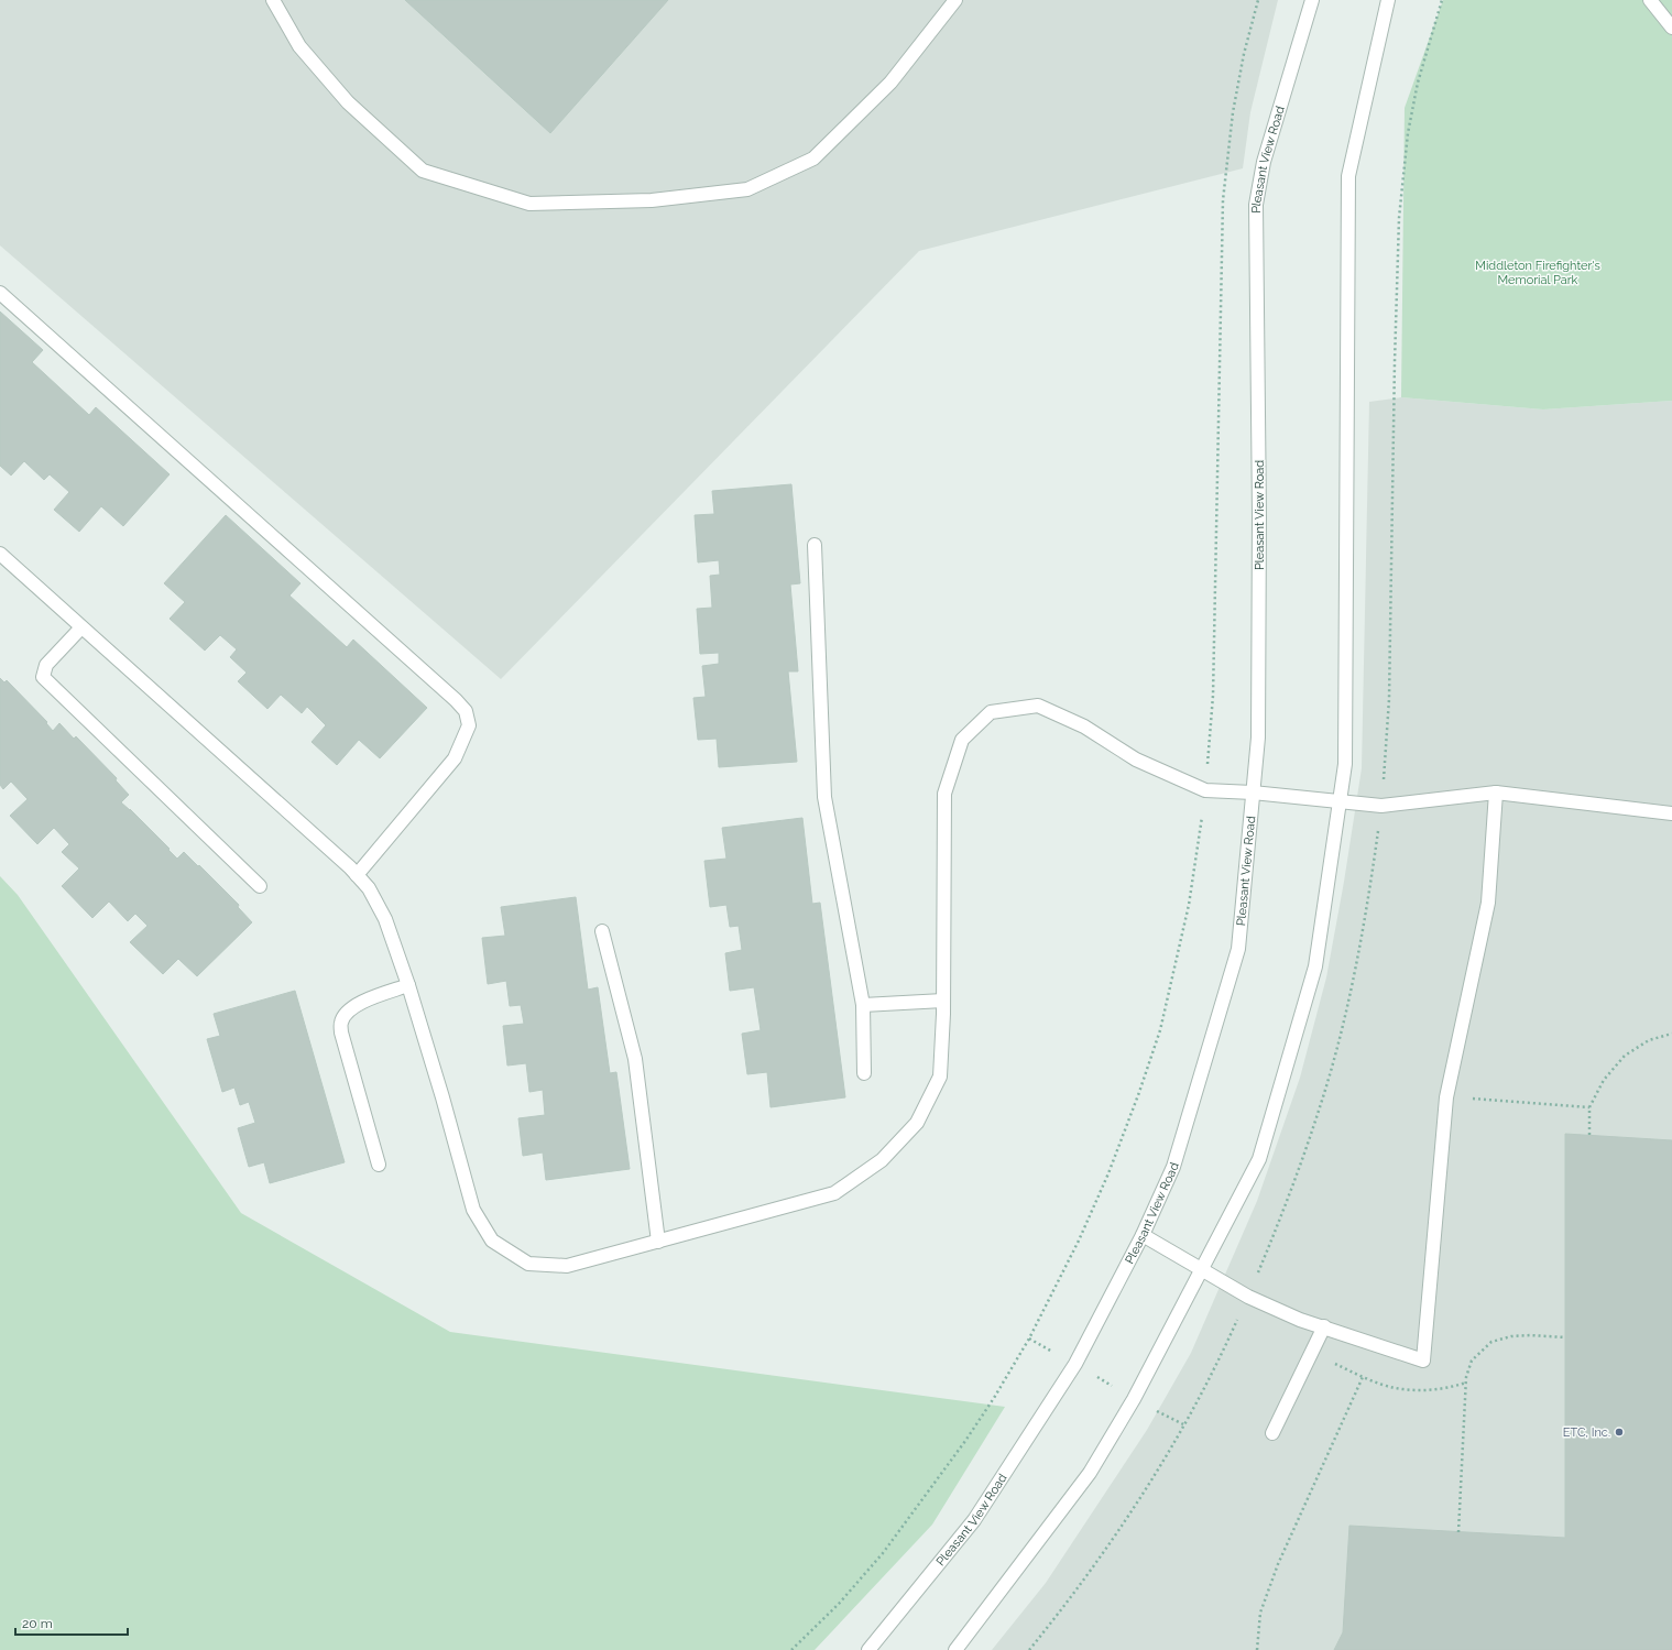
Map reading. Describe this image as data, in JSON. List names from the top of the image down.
{
  "streets": {
    "street": ["Pleasant View Road"]
  },
  "parks": ["Middleton Firefighter's Memorial Park"],
  "places": ["ETC, Inc."],
  "scale_bar": "20 m"
}
